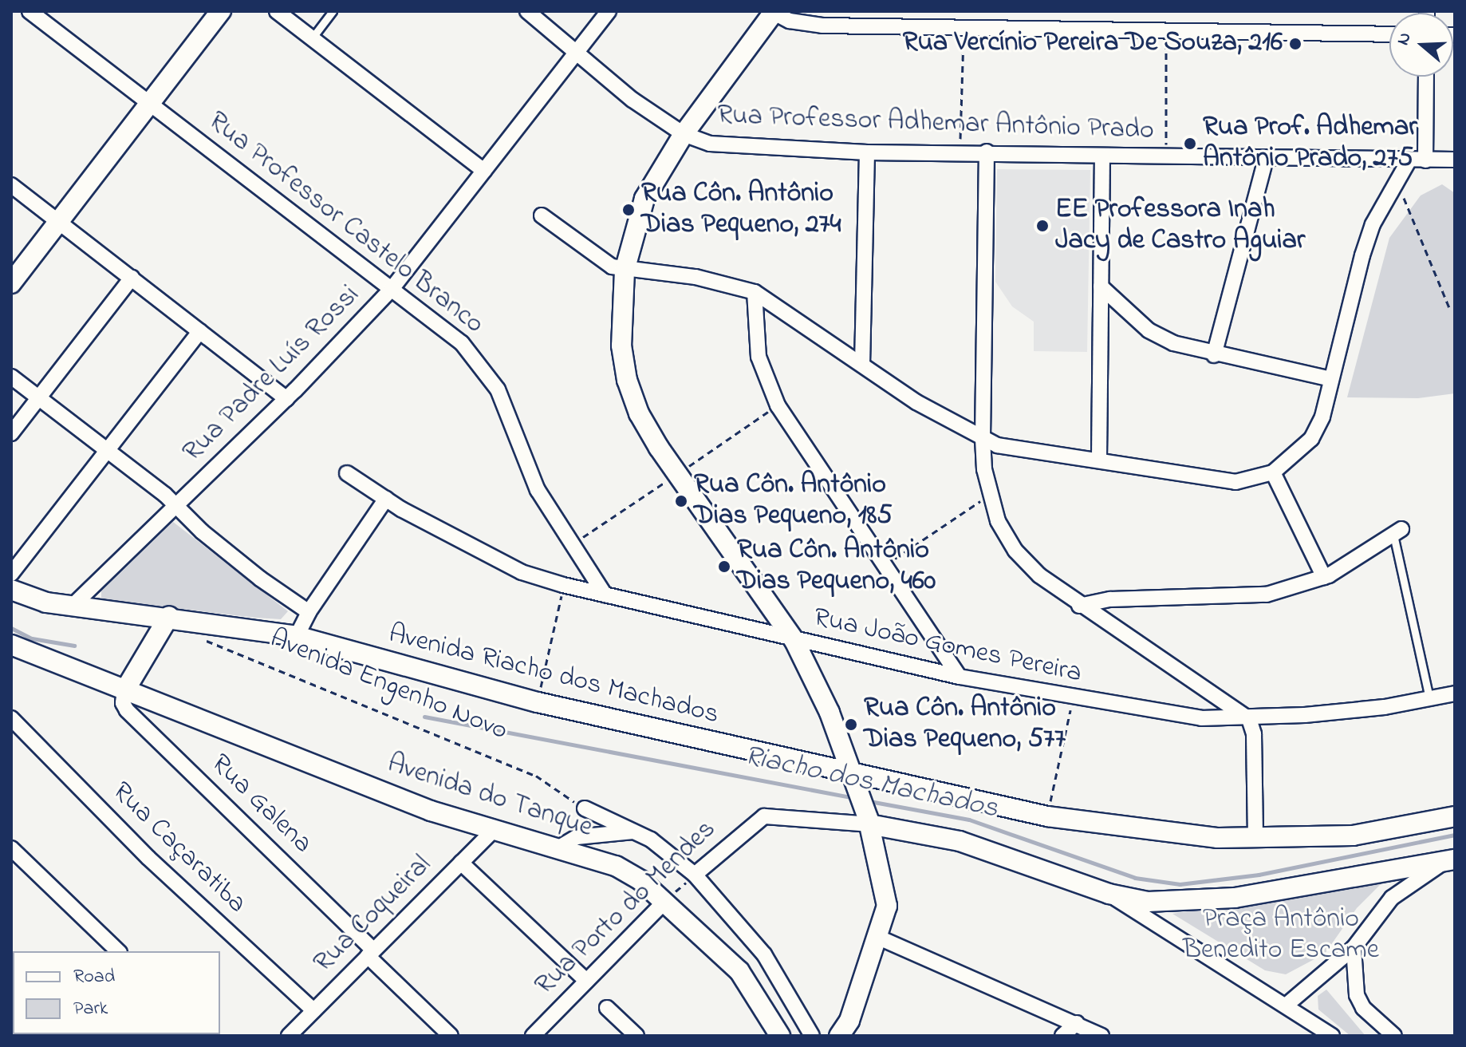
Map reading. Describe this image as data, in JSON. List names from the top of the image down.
{
  "streets": {
    "street": [
      "Rua Professor Adhemar Antônio Prado",
      "Rua Professor Castelo Branco",
      "Rua Padre Luís Rossi",
      "Rua João Gomes Pereira",
      "Avenida Riacho dos Machados",
      "Avenida do Tanque",
      "Rua Galena",
      "Rua Caçaratiba",
      "Rua Porto do Mendes",
      "Rua Coqueiral"
    ],
    "path": ["Avenida Engenho Novo"]
  },
  "crossings": [
    ["Rua Professor Adhemar Antônio Prado", "Rua Padre Luís Rossi"],
    ["Rua Professor Castelo Branco", "Rua Padre Luís Rossi"],
    ["Rua Professor Castelo Branco", "Rua João Gomes Pereira"],
    ["Rua Padre Luís Rossi", "Avenida Riacho dos Machados"],
    ["Avenida Engenho Novo", "Avenida do Tanque"],
    ["Avenida do Tanque", "Rua Galena"],
    ["Avenida do Tanque", "Rua Porto do Mendes"],
    ["Avenida do Tanque", "Rua Coqueiral"],
    ["Rua Galena", "Rua Coqueiral"],
    ["Rua Caçaratiba", "Rua Coqueiral"]
  ],
  "water": ["Riacho dos Machados"],
  "parks": ["Praça Antônio Benedito Escame"],
  "places": [
    "Rua Vercínio Pereira De Souza, 216",
    "Rua Prof. Adhemar Antônio Prado, 275",
    "Rua Côn. Antônio Dias Pequeno, 274",
    "EE Professora Inah Jacy de Castro Aguiar",
    "Rua Côn. Antônio Dias Pequeno, 185",
    "Rua Côn. Antônio Dias Pequeno, 460",
    "Rua Côn. Antônio Dias Pequeno, 577"
  ],
  "legend": ["Road", "Park"],
  "north": "left"
}
